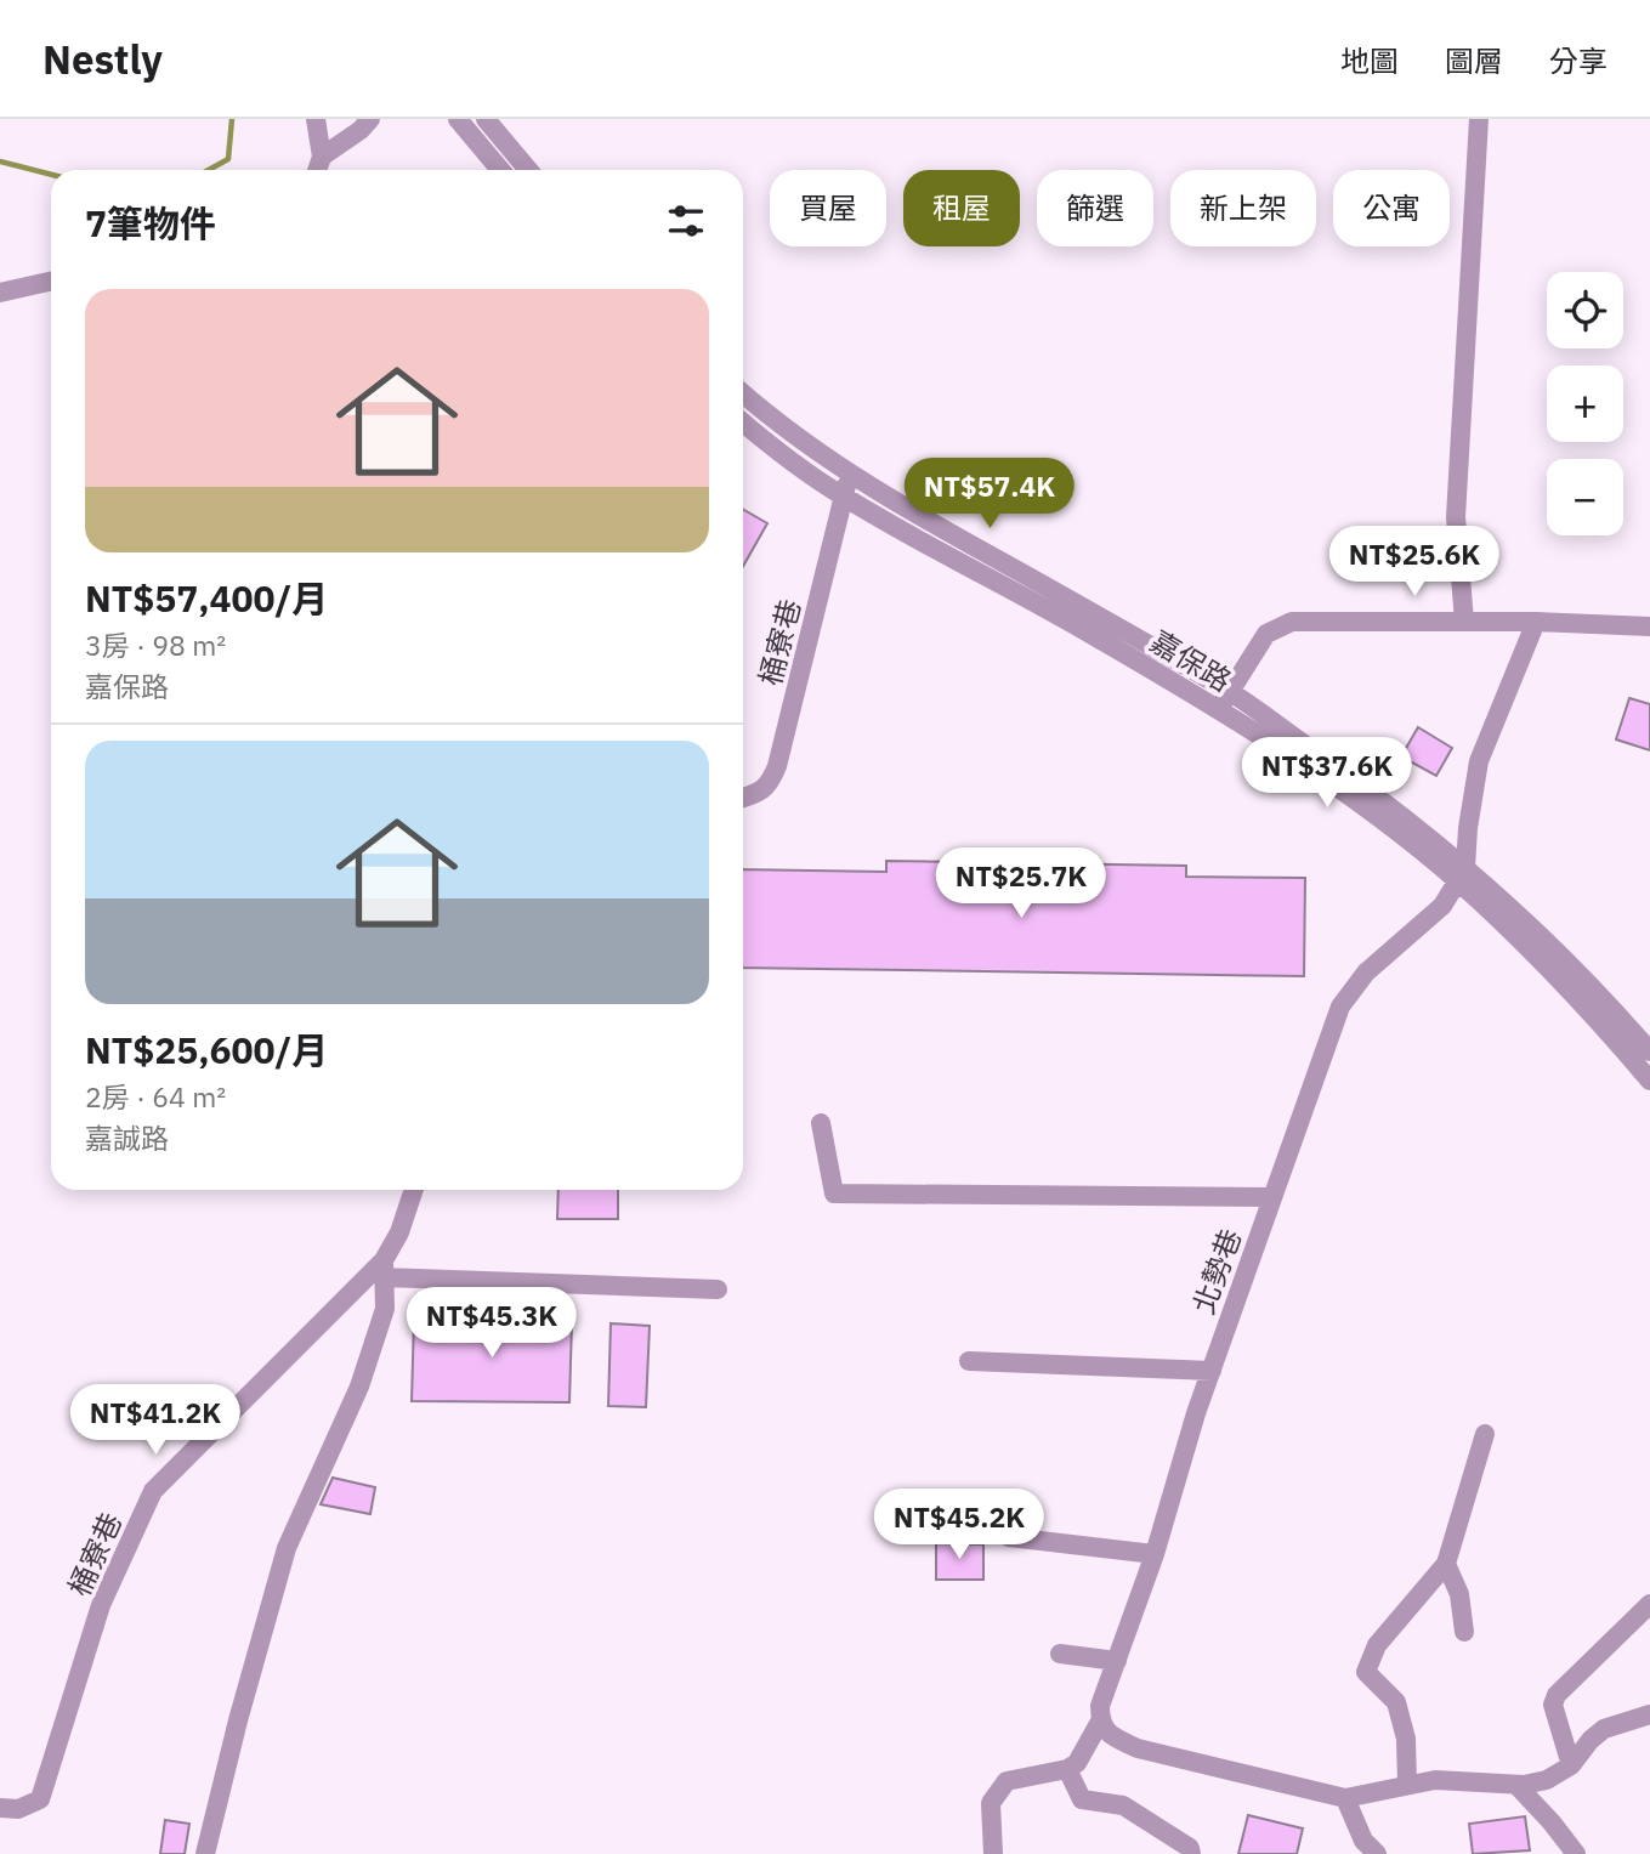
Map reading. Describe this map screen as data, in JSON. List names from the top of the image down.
{
  "streets": {
    "street": ["桶寮巷", "嘉保路", "北勢巷"]
  },
  "crossings": [
    ["桶寮巷", "嘉保路"],
    ["嘉保路", "北勢巷"]
  ],
  "page": {
    "header": "Nestly",
    "nav": ["地圖", "圖層", "分享"],
    "chip": [
      "買屋",
      "租屋",
      "篩選",
      "新上架",
      "公寓"
    ],
    "heading": "7筆物件",
    "map_buttons": ["+", "−"],
    "list": [
      {
        "name": "NT$57,400/月",
        "note": "3房 · 98 m² · 嘉保路"
      },
      {
        "name": "NT$25,600/月",
        "note": "2房 · 64 m² · 嘉誠路"
      }
    ],
    "price": [
      "NT$57.4K",
      "NT$25.6K",
      "NT$37.6K",
      "NT$25.7K",
      "NT$45.3K",
      "NT$41.2K",
      "NT$45.2K"
    ]
  }
}
